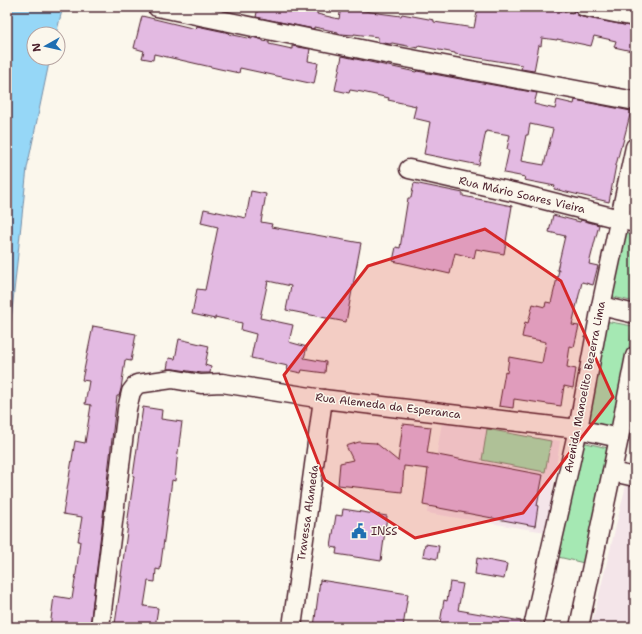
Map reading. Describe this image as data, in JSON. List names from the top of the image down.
{
  "streets": {
    "street": [
      "Rua Mário Soares Vieira",
      "Avenida Manoelito Bezerra Lima",
      "Rua Alemeda da Esperanca",
      "Travessa Alameda"
    ]
  },
  "crossings": [
    ["Rua Mário Soares Vieira", "Avenida Manoelito Bezerra Lima"],
    ["Avenida Manoelito Bezerra Lima", "Rua Alemeda da Esperanca"],
    ["Rua Alemeda da Esperanca", "Travessa Alameda"]
  ],
  "places": {
    "public building": ["INSS"]
  },
  "north": "left"
}
